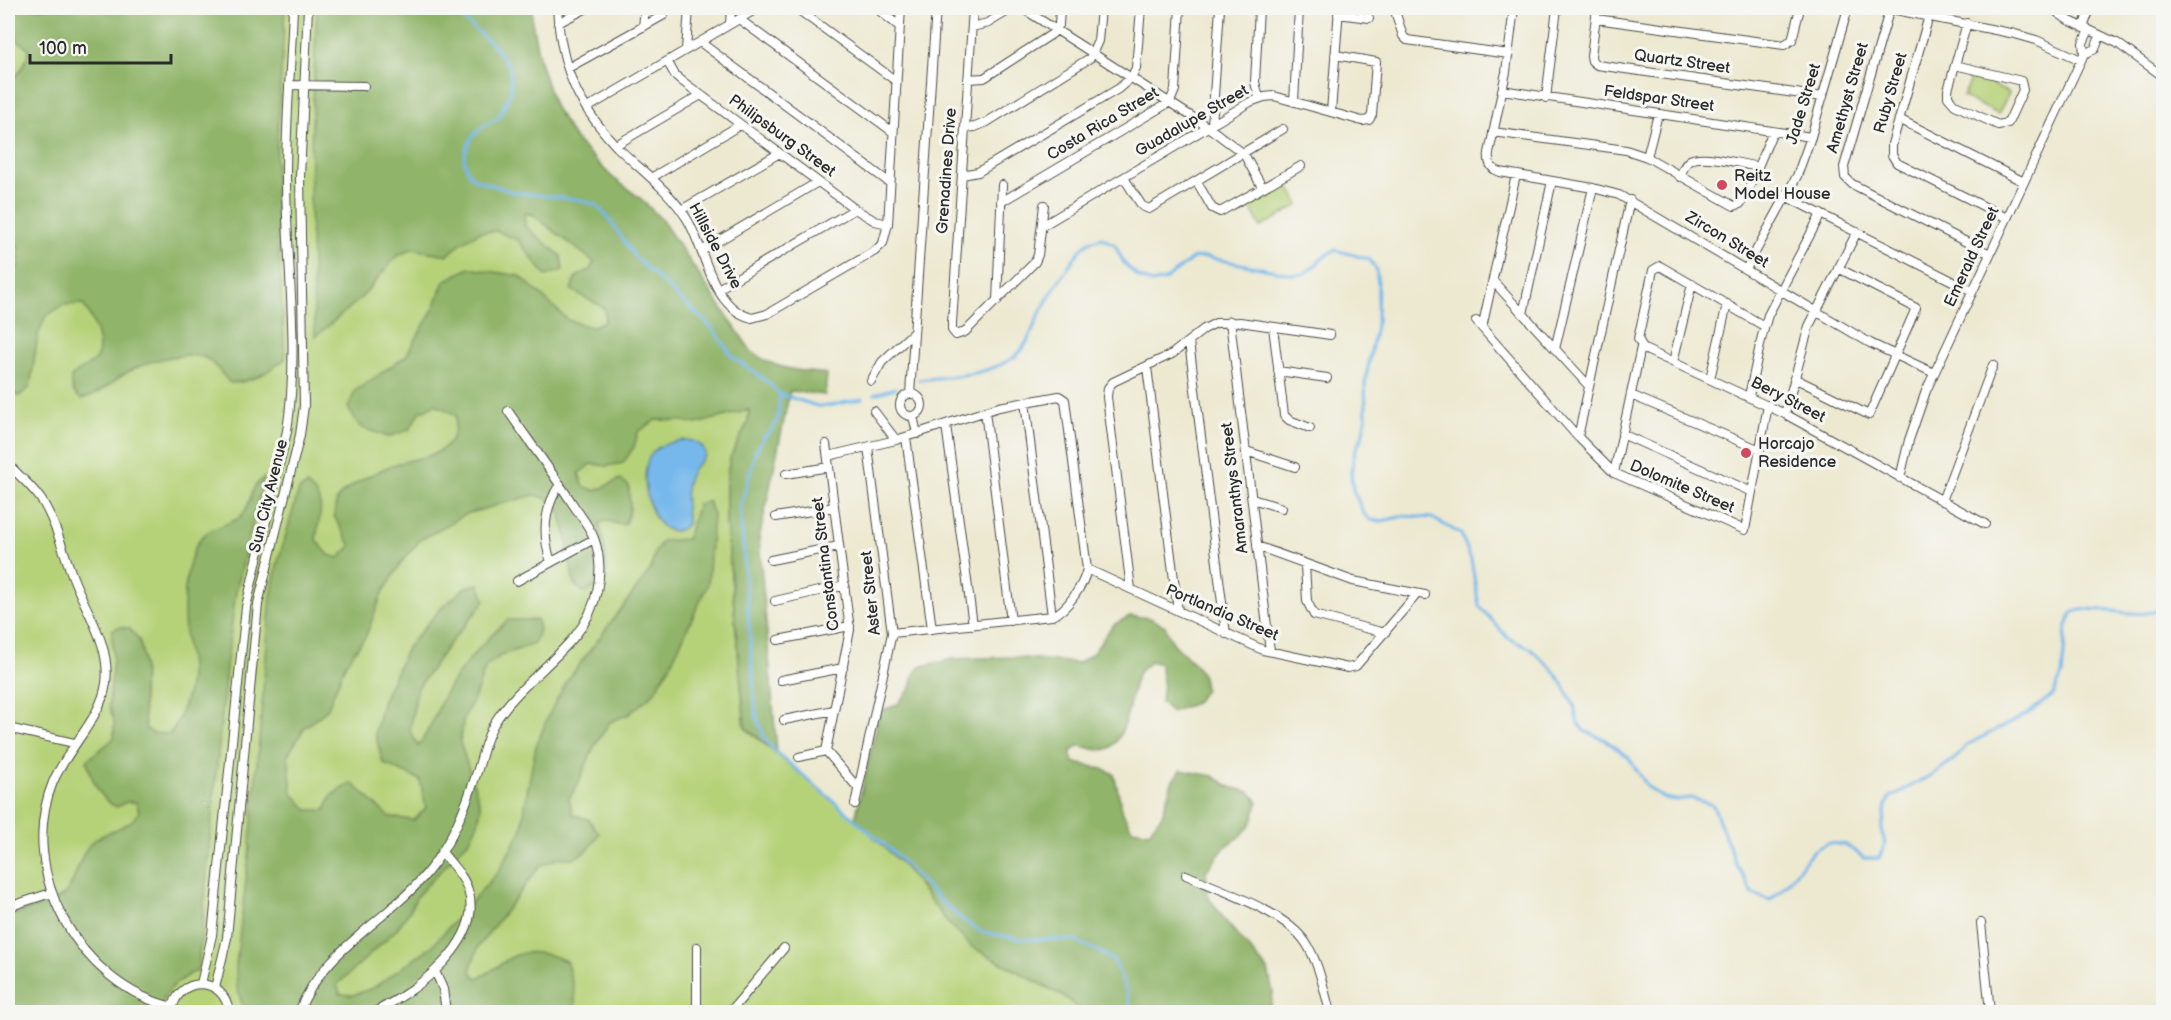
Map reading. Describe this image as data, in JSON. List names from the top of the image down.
{
  "streets": {
    "street": [
      "Quartz Street",
      "Ruby Street",
      "Amethyst Street",
      "Feldspar Street",
      "Jade Street",
      "Guadalupe Street",
      "Costa Rica Street",
      "Philipsburg Street",
      "Grenadines Drive",
      "Zircon Street",
      "Hillside Drive",
      "Emerald Street",
      "Bery Street",
      "Dolomite Street",
      "Amaranthys Street",
      "Sun City Avenue",
      "Constantina Street",
      "Aster Street",
      "Portlandia Street"
    ]
  },
  "crossings": [
    ["Quartz Street", "Jade Street"],
    ["Ruby Street", "Emerald Street"],
    ["Amethyst Street", "Emerald Street"],
    ["Feldspar Street", "Jade Street"],
    ["Jade Street", "Zircon Street"],
    ["Philipsburg Street", "Hillside Drive"],
    ["Zircon Street", "Emerald Street"],
    ["Emerald Street", "Bery Street"],
    ["Bery Street", "Dolomite Street"],
    ["Amaranthys Street", "Portlandia Street"]
  ],
  "places": ["Reitz Model House", "Horcajo Residence"],
  "scale_bar": "100 m"
}
